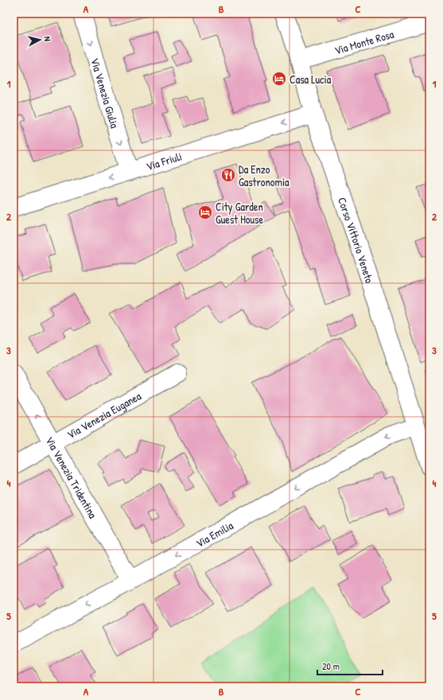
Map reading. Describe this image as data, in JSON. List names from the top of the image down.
{
  "streets": {
    "street": [
      "Via Monte Rosa",
      "Via Venezia Giulia",
      "Via Friuli",
      "Corso Vittorio Veneto",
      "Via Venezia Euganea",
      "Via Venezia Tridentina",
      "Via Emilia"
    ]
  },
  "crossings": [
    ["Via Monte Rosa", "Corso Vittorio Veneto"],
    ["Via Venezia Giulia", "Via Friuli"],
    ["Via Friuli", "Corso Vittorio Veneto"],
    ["Corso Vittorio Veneto", "Via Emilia"],
    ["Via Venezia Euganea", "Via Venezia Tridentina"],
    ["Via Venezia Tridentina", "Via Emilia"]
  ],
  "one_way": ["Via Venezia Giulia", "Via Friuli", "Via Emilia"],
  "places": {
    "hotel": ["Casa Lucia", "City Garden Guest House"],
    "restaurant": ["Da Enzo Gastronomia"]
  },
  "scale_bar": "20 m",
  "north": "right",
  "grid": {
    "columns": ["A", "B", "C"],
    "rows": [
      "1",
      "2",
      "3",
      "4",
      "5"
    ]
  }
}
